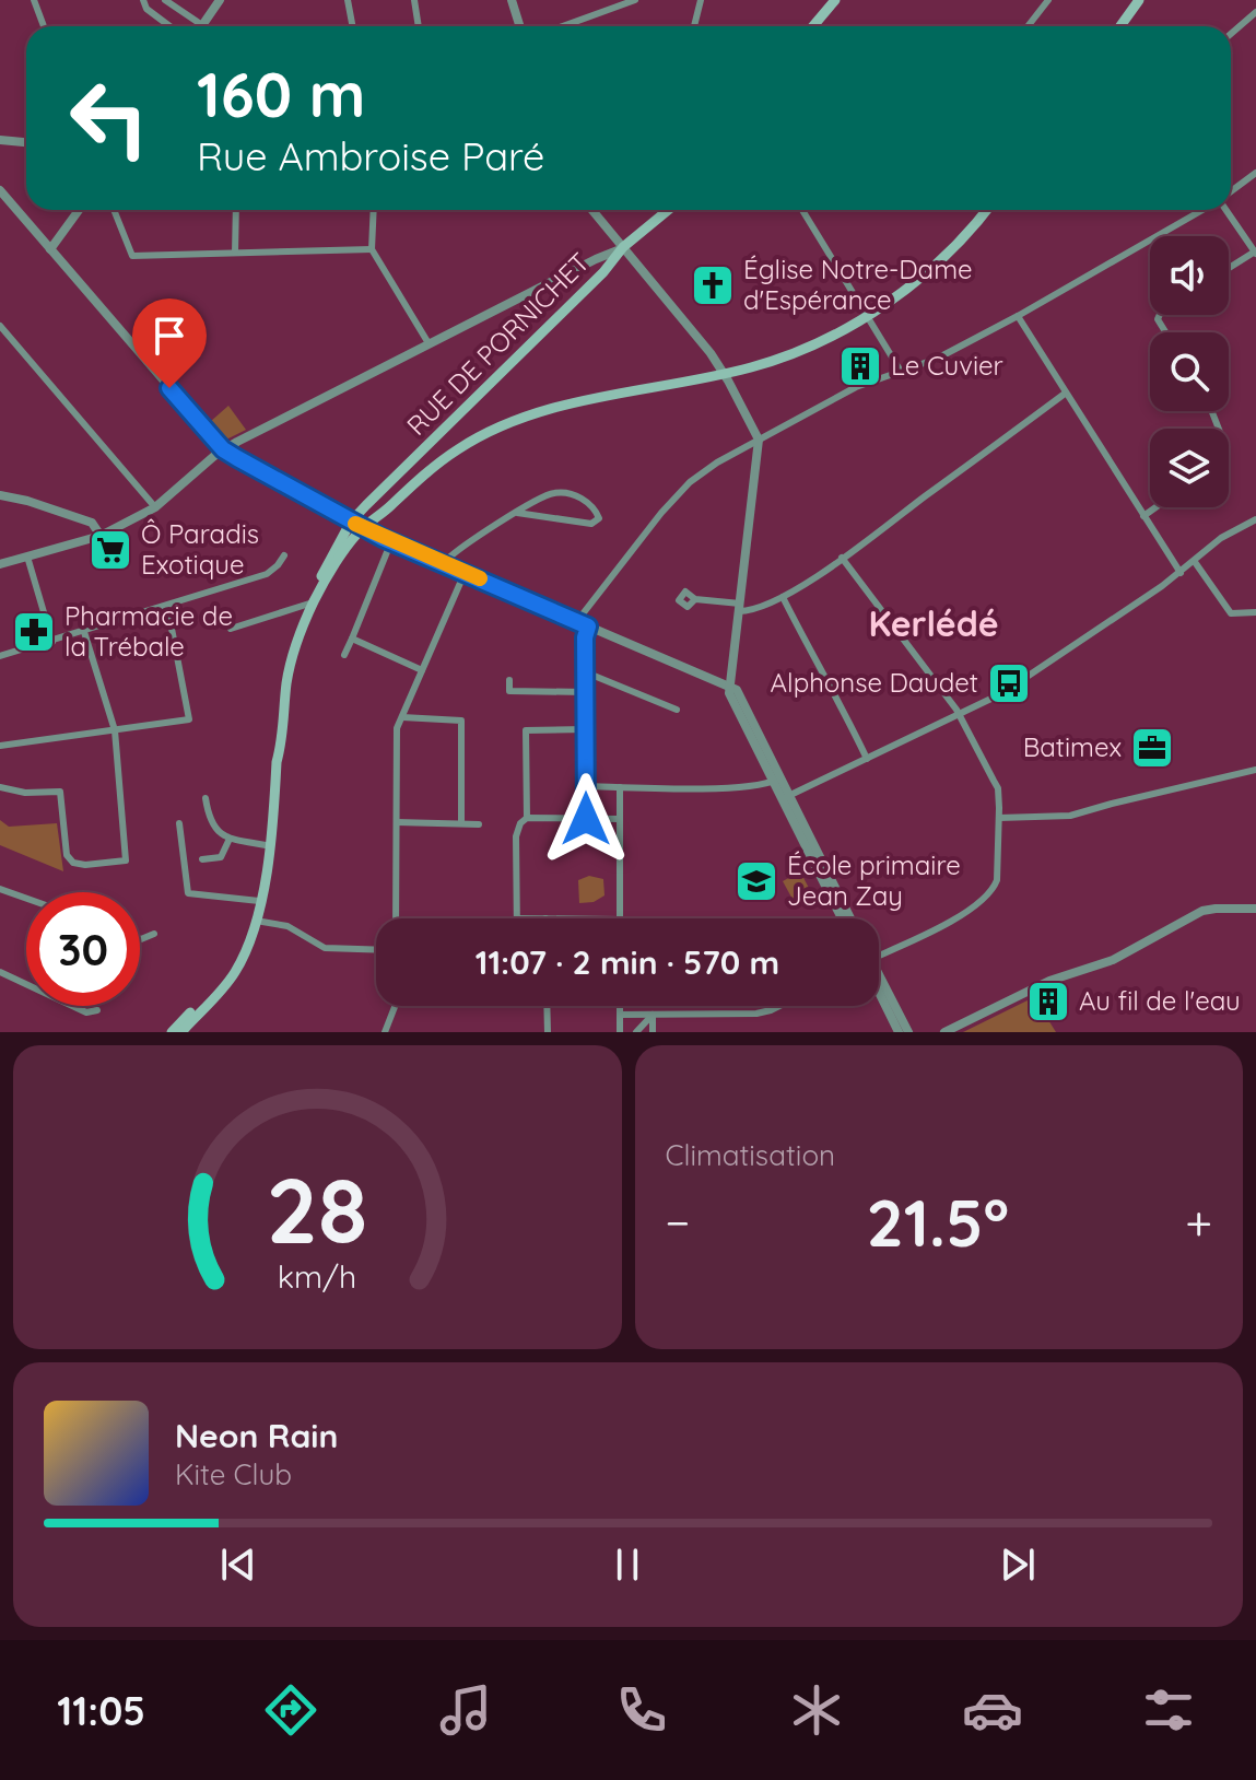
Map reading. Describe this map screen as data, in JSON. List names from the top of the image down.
{
  "streets": {
    "main road": ["RUE DE PORNICHET"]
  },
  "districts": ["Kerlédé"],
  "places": {
    "church": ["Église Notre-Dame d'Espérance"],
    "building": ["Le Cuvier", "Au fil de l'eau"],
    "supermarket": ["Ô Paradis Exotique"],
    "pharmacy": ["Pharmacie de la Trébale"],
    "bus stop": ["Alphonse Daudet"],
    "office": ["Batimex"],
    "school or university": ["École primaire Jean Zay"]
  },
  "page": {
    "turn": ["160 m", "Rue Ambroise Paré"],
    "limit": "30",
    "trip": "11:07 · 2 min · 570 m",
    "tile": "Climatisation",
    "heat": ["−", "21.5°", "+"],
    "song": ["Neon Rain", "Kite Club"],
    "tabs": "11:05",
    "gauge": ["28", "km/h"]
  }
}
